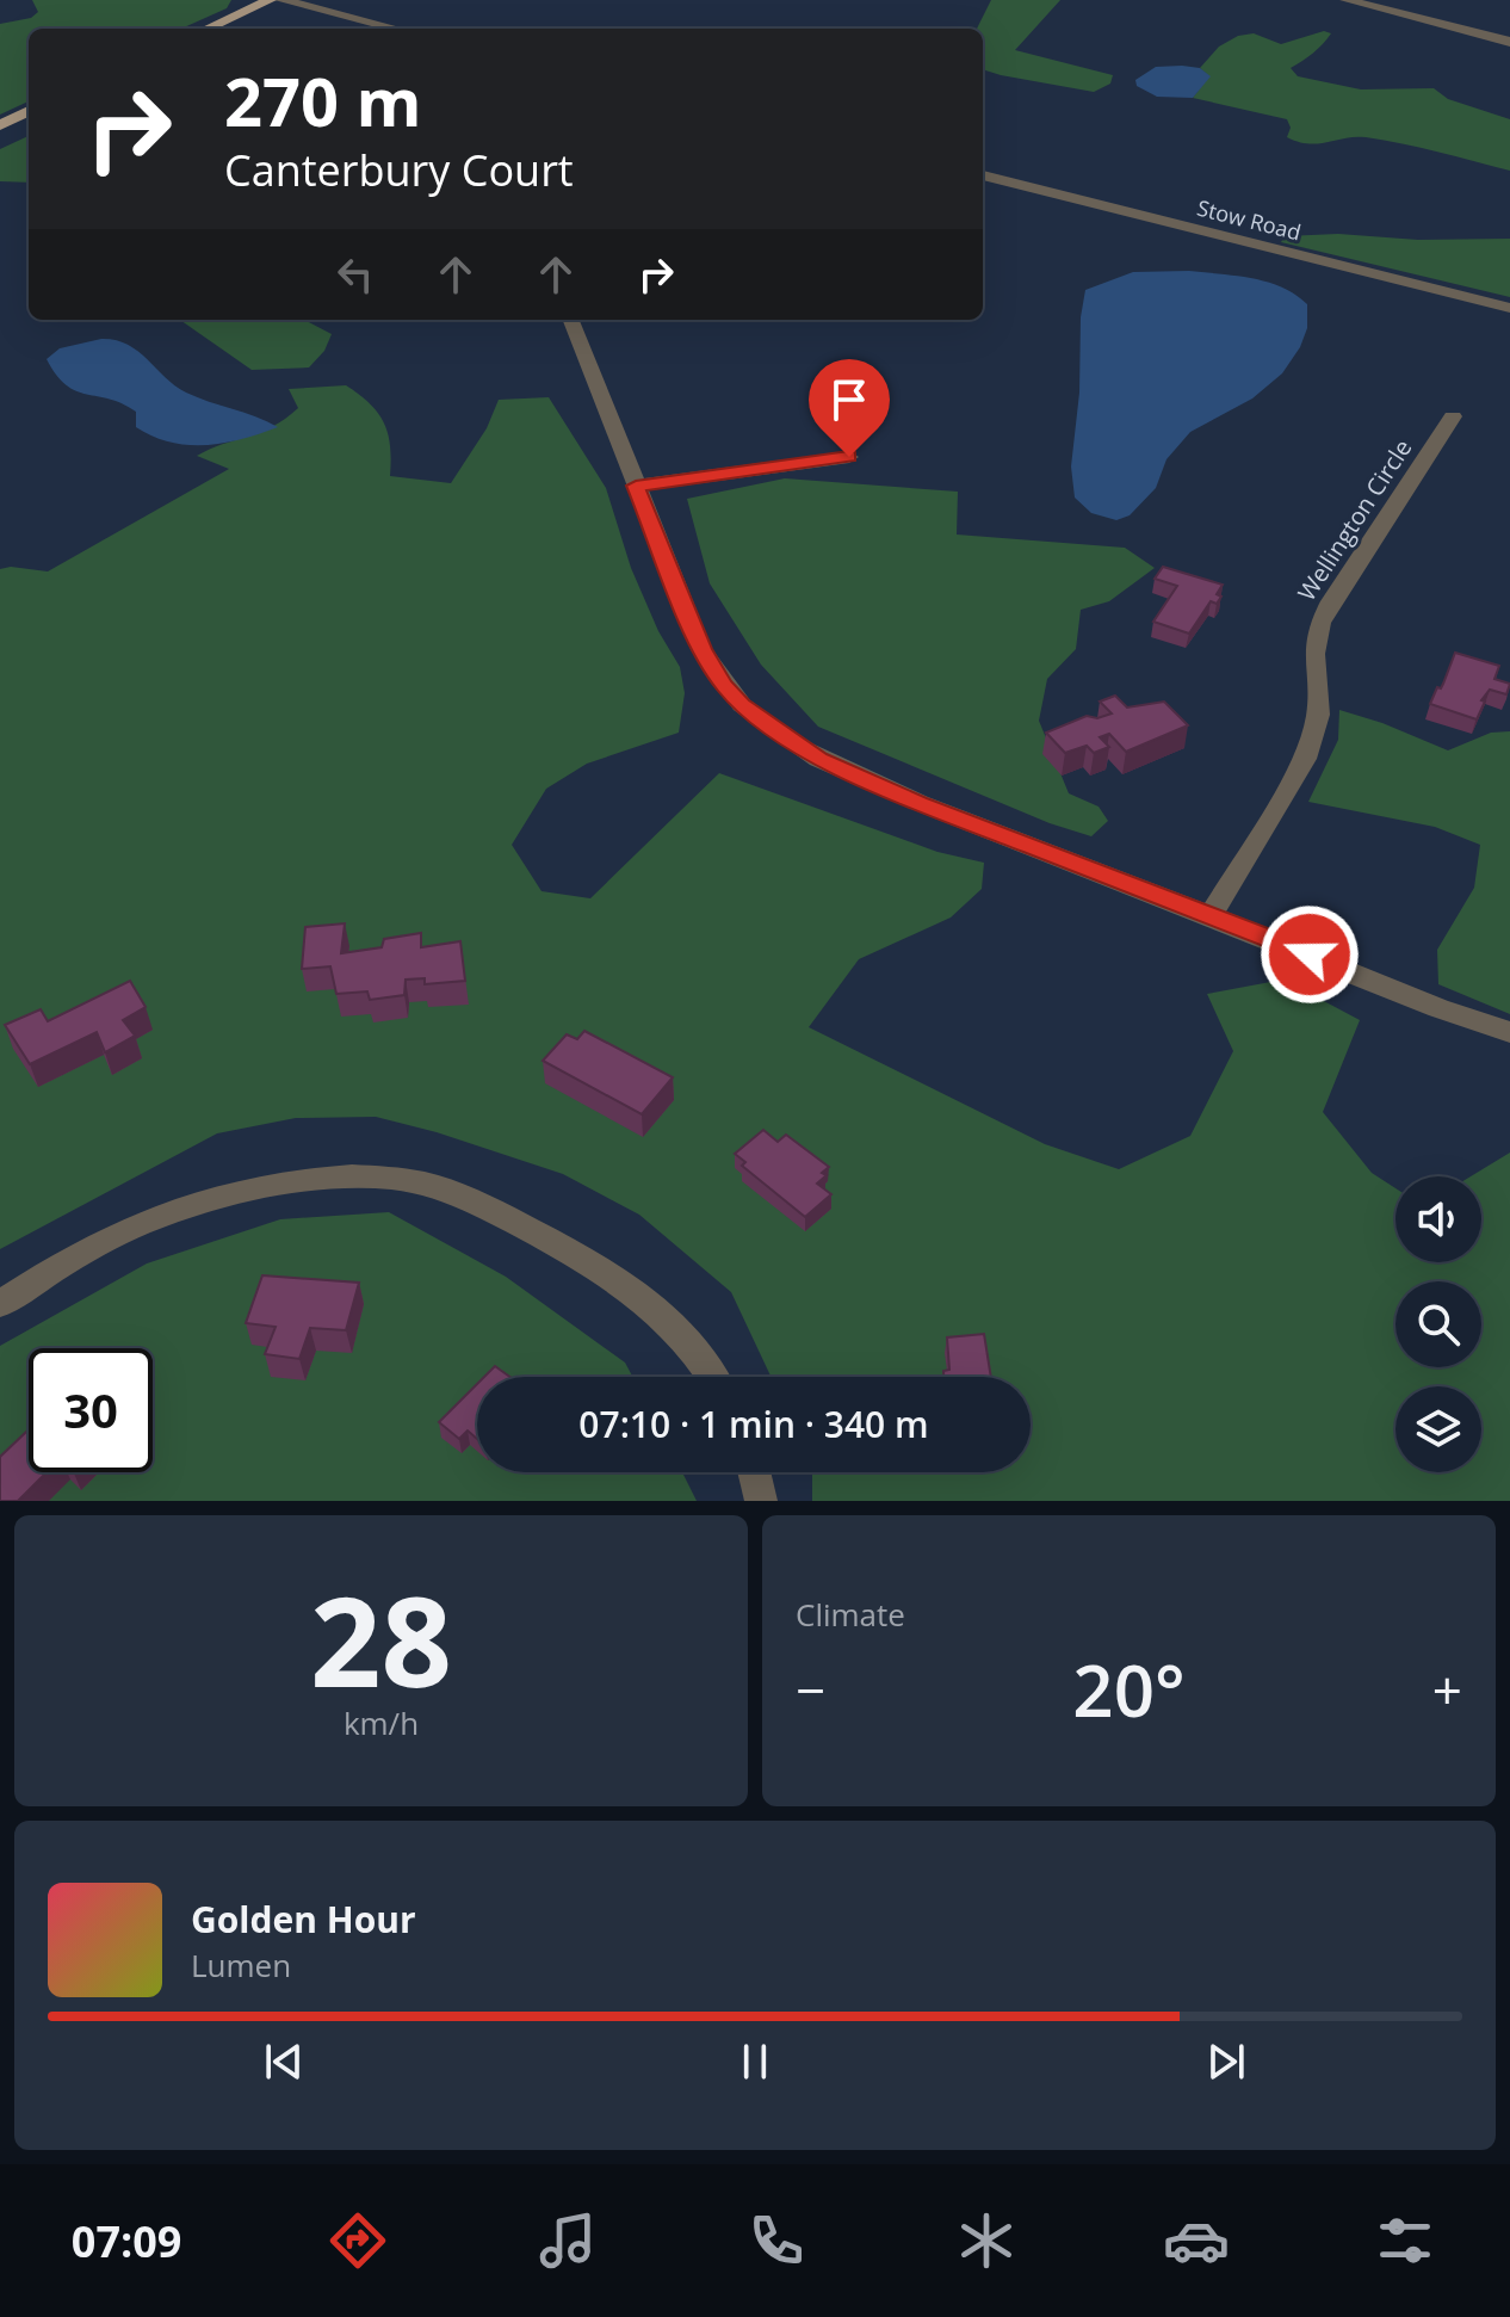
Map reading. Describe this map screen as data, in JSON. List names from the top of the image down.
{
  "streets": {
    "street": ["Stow Road", "Wellington Circle"]
  },
  "page": {
    "turn": ["270 m", "Canterbury Court"],
    "limit": "30",
    "trip": "07:10 · 1 min · 340 m",
    "tile": [
      ["28", "km/h"],
      "Climate"
    ],
    "heat": ["−", "20°", "+"],
    "song": ["Golden Hour", "Lumen"],
    "tabs": "07:09"
  }
}
